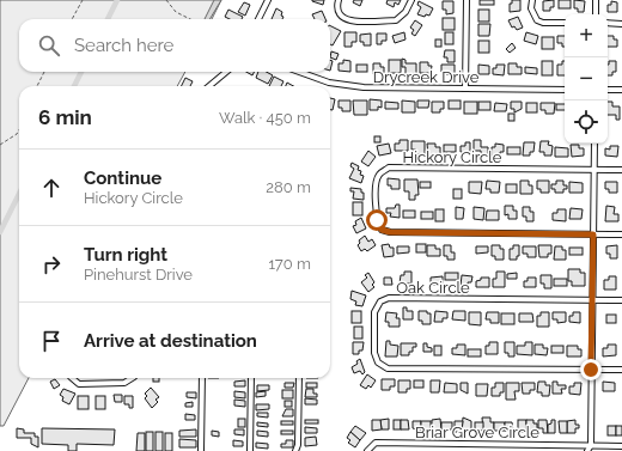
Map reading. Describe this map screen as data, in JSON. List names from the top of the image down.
{
  "streets": {
    "street": [
      "Drycreek Drive",
      "Hickory Circle",
      "Oak Circle",
      "Briar Grove Circle"
    ]
  },
  "page": {
    "map_buttons": ["+", "−"],
    "search": "Search here",
    "heading": ["6 min", "Walk · 450 m"],
    "list": [
      ["Continue", "Hickory Circle", "280 m"],
      ["Turn right", "Pinehurst Drive", "170 m"],
      "Arrive at destination"
    ]
  }
}
